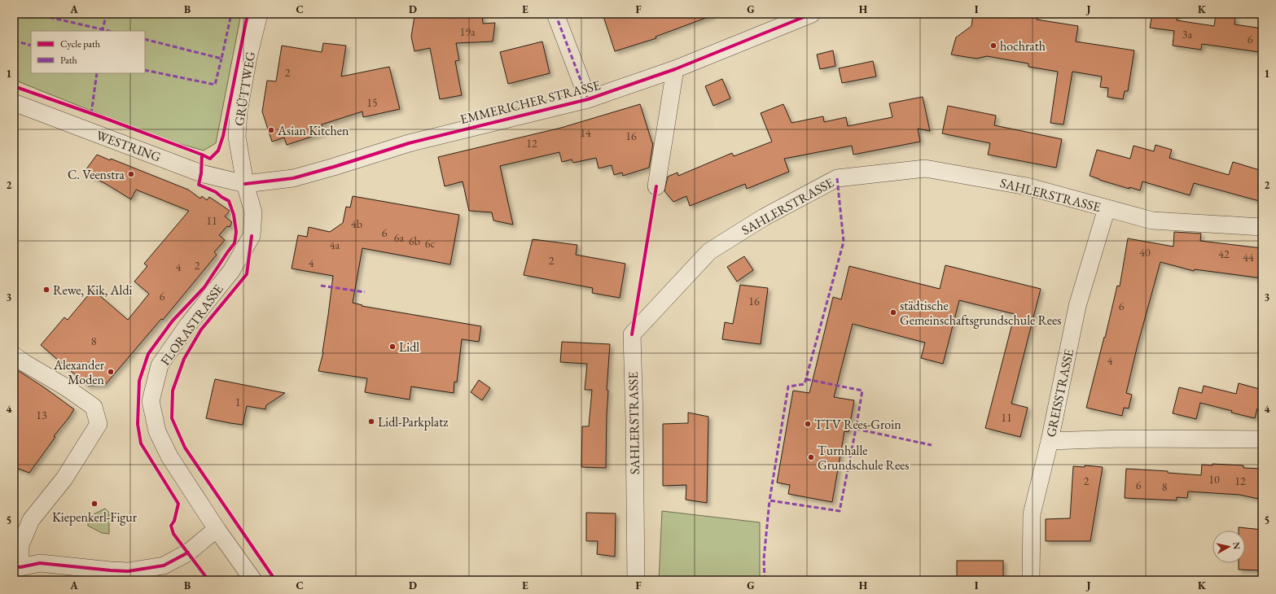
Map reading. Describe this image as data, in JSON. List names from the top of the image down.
{
  "streets": {
    "street": [
      "GRÜTTWEG",
      "EMMERICHER STRASSE",
      "WESTRING",
      "SAHLERSTRASSE",
      "FLORASTRASSE",
      "GREISSTRASSE"
    ]
  },
  "crossings": [
    ["GRÜTTWEG", "EMMERICHER STRASSE"],
    ["GRÜTTWEG", "WESTRING"],
    ["GRÜTTWEG", "FLORASTRASSE"],
    ["EMMERICHER STRASSE", "WESTRING"],
    ["EMMERICHER STRASSE", "FLORASTRASSE"],
    ["WESTRING", "FLORASTRASSE"],
    ["SAHLERSTRASSE", "GREISSTRASSE"]
  ],
  "places": [
    "hochrath",
    "Asian Kitchen",
    "C. Veenstra",
    "Rewe, Kik, Aldi",
    "städtische Gemeinschaftsgrundschule Rees",
    "Lidl",
    "Alexander Moden",
    "Lidl-Parkplatz",
    "TTV Rees-Groin",
    "Turnhalle Grundschule Rees",
    "Kiepenkerl-Figur"
  ],
  "house_numbers": [
    "19a",
    "3a",
    "6",
    "2",
    "15",
    "14",
    "16",
    "12",
    "11",
    "4b",
    "6",
    "6a",
    "6b",
    "6c",
    "4a",
    "40",
    "42",
    "44",
    "2",
    "4",
    "2",
    "4",
    "6",
    "16",
    "6",
    "8",
    "4",
    "1",
    "13",
    "11",
    "10",
    "2",
    "12",
    "6",
    "8"
  ],
  "legend": ["Cycle path", "Path"],
  "north": "right",
  "grid": {
    "columns": [
      "A",
      "B",
      "C",
      "D",
      "E",
      "F",
      "G",
      "H",
      "I",
      "J",
      "K"
    ],
    "rows": [
      "1",
      "2",
      "3",
      "4",
      "5"
    ]
  }
}
